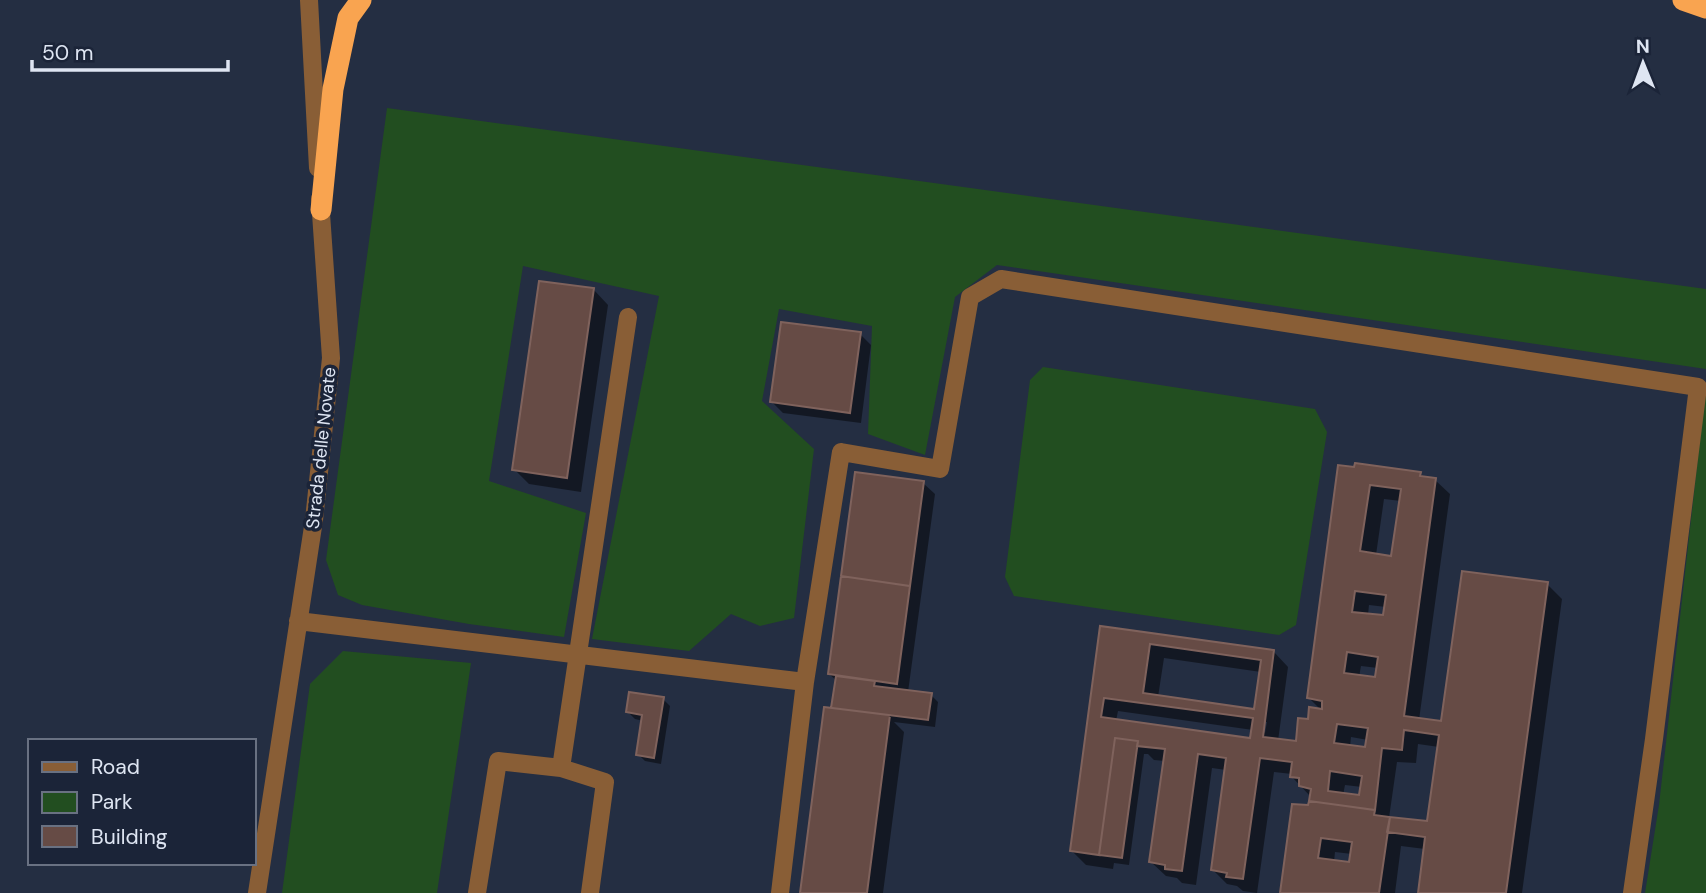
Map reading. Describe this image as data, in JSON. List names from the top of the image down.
{
  "streets": {
    "street": ["Strada delle Novate"]
  },
  "legend": ["Road", "Park", "Building"],
  "scale_bar": "50 m",
  "north": "top"
}
